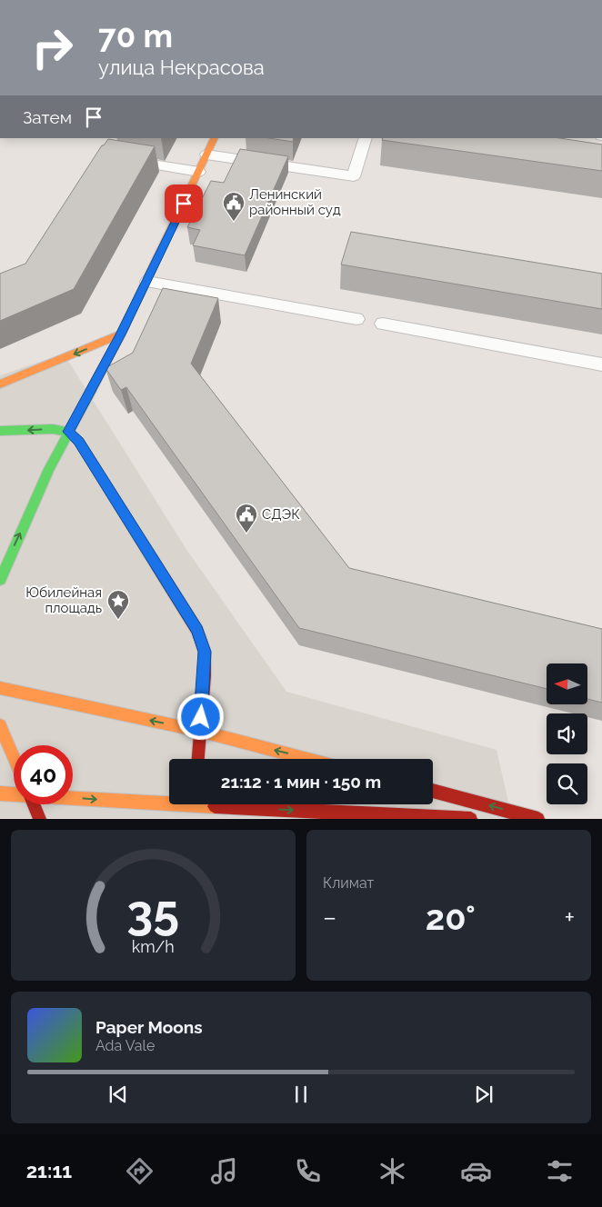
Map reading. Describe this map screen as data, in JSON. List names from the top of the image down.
{
  "places": {
    "public building": ["Ленинский районный суд", "СДЭК"],
    "place": ["Юбилейная площадь"]
  },
  "north": "left",
  "page": {
    "turn": ["70 m", "улица Некрасова"],
    "then": "Затем",
    "limit": "40",
    "trip": "21:12 · 1 мин · 150 m",
    "tile": "Климат",
    "heat": ["−", "20°", "+"],
    "song": ["Paper Moons", "Ada Vale"],
    "tabs": "21:11",
    "gauge": ["35", "km/h"]
  }
}
